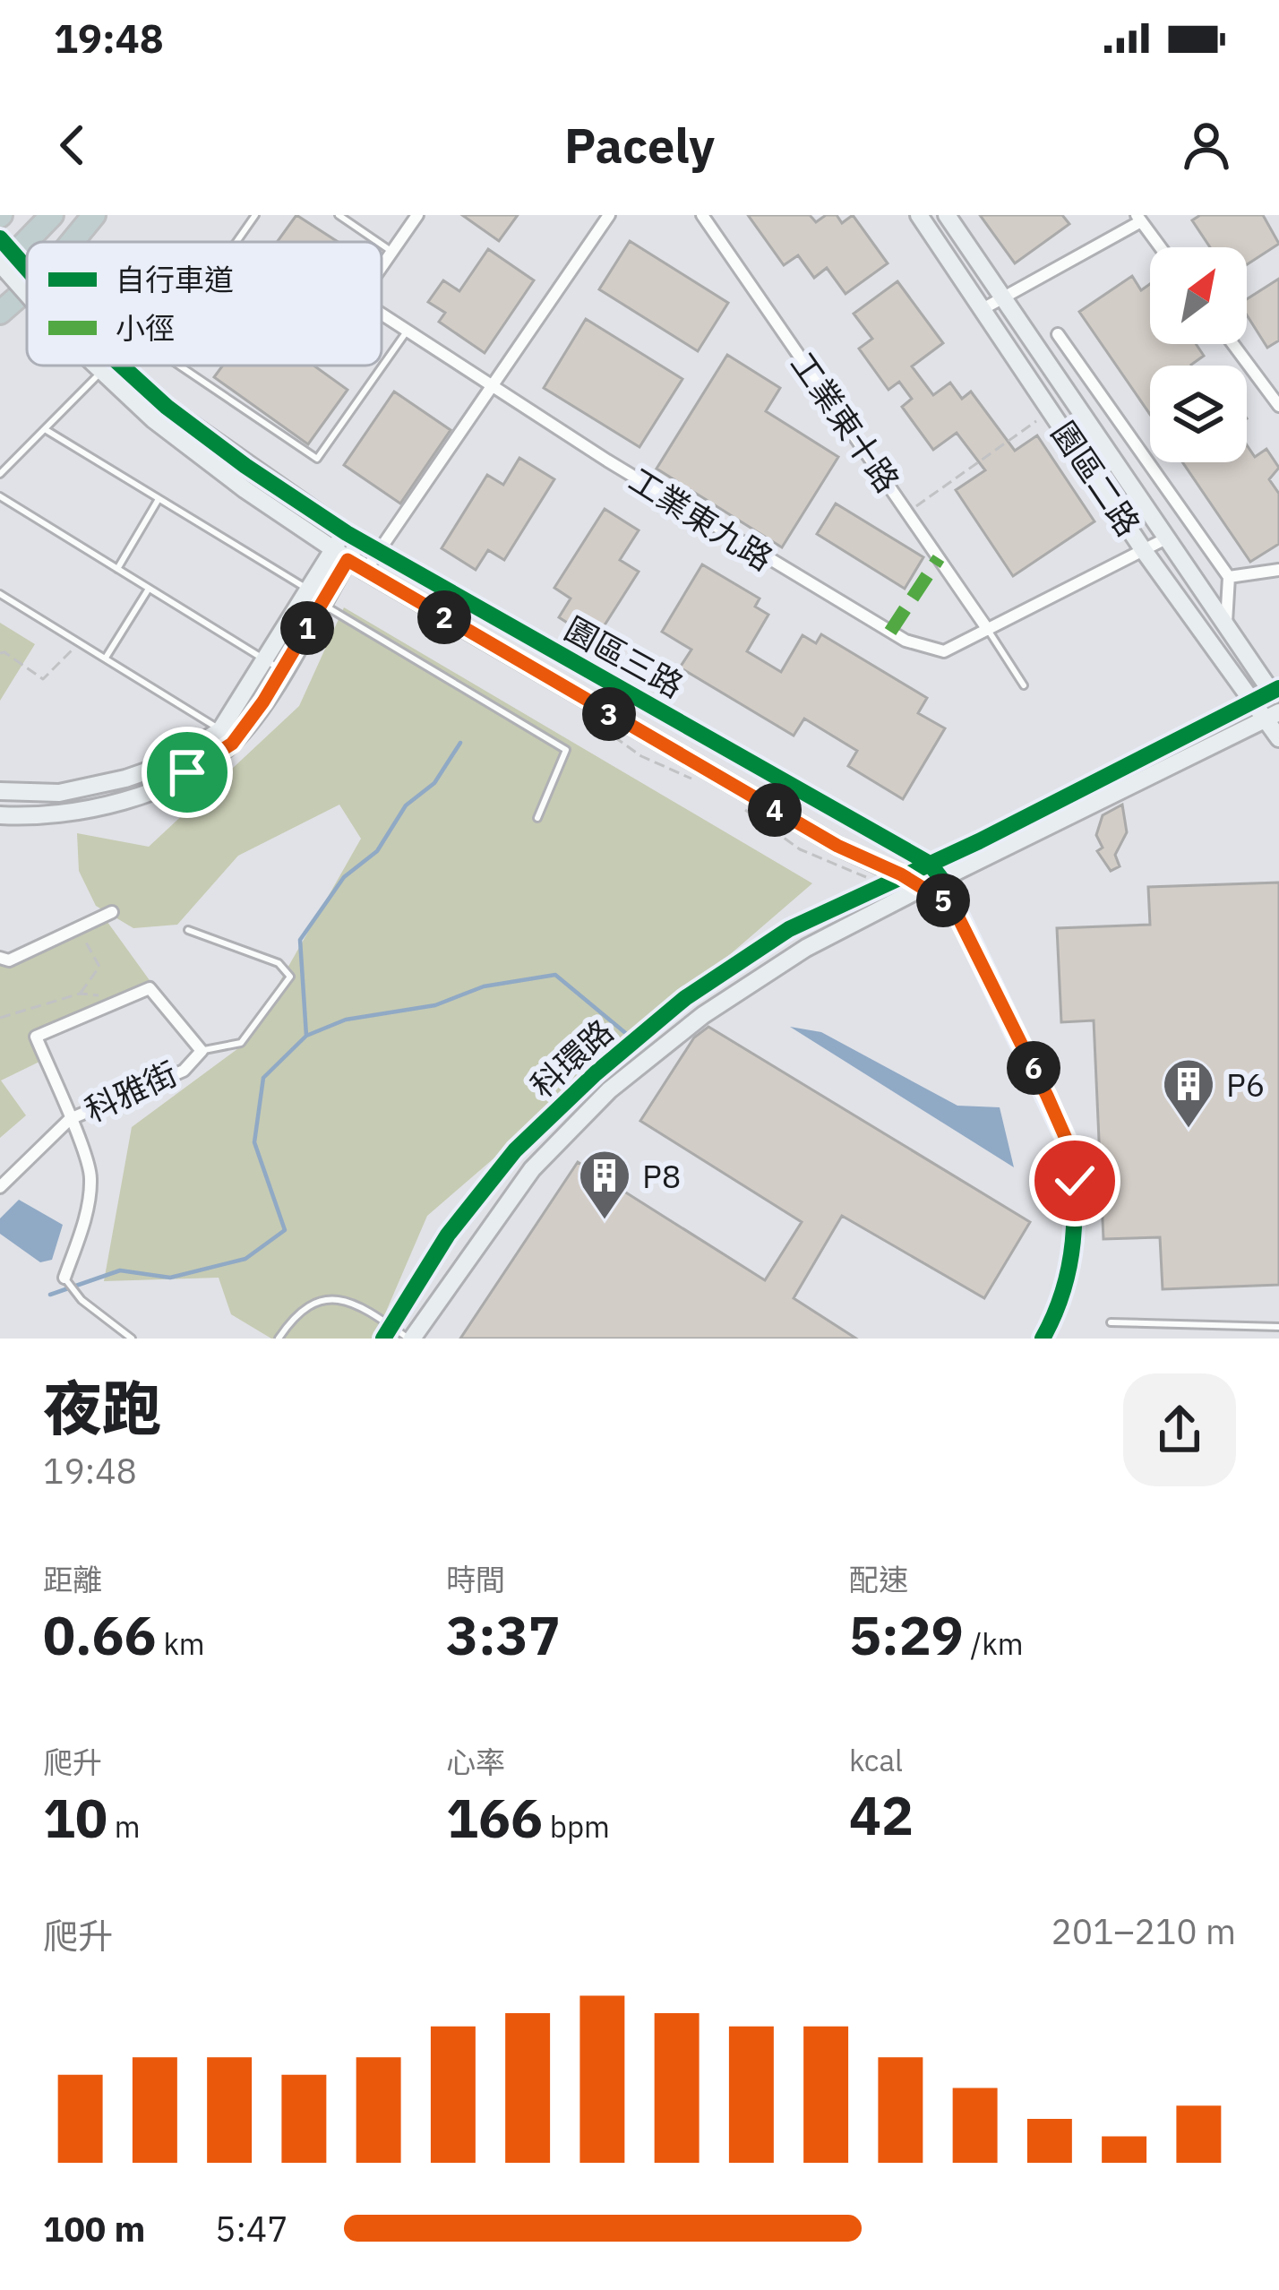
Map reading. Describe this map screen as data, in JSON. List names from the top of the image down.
{
  "streets": {
    "street": [
      "工業東十路",
      "園區二路",
      "工業東九路",
      "園區三路",
      "科環路",
      "科雅街"
    ]
  },
  "crossings": [
    ["工業東十路", "工業東九路"],
    ["園區二路", "工業東九路"],
    ["園區三路", "科環路"]
  ],
  "places": {
    "building": ["P6", "P8"]
  },
  "legend": ["自行車道", "小徑"],
  "north": "top right",
  "page": {
    "status": "19:48",
    "header": "Pacely",
    "pins": [
      "2",
      "1",
      "3",
      "4",
      "5",
      "6"
    ],
    "heading": ["夜跑", "19:48"],
    "stats": [
      ["距離", "0.66 km"],
      ["時間", "3:37"],
      ["配速", "5:29 /km"],
      ["爬升", "10 m"],
      ["心率", "166 bpm"],
      ["kcal", "42"]
    ],
    "chart": ["爬升", "201–210 m"],
    "list": [
      {
        "name": "100 m",
        "note": "5:47"
      }
    ]
  }
}
